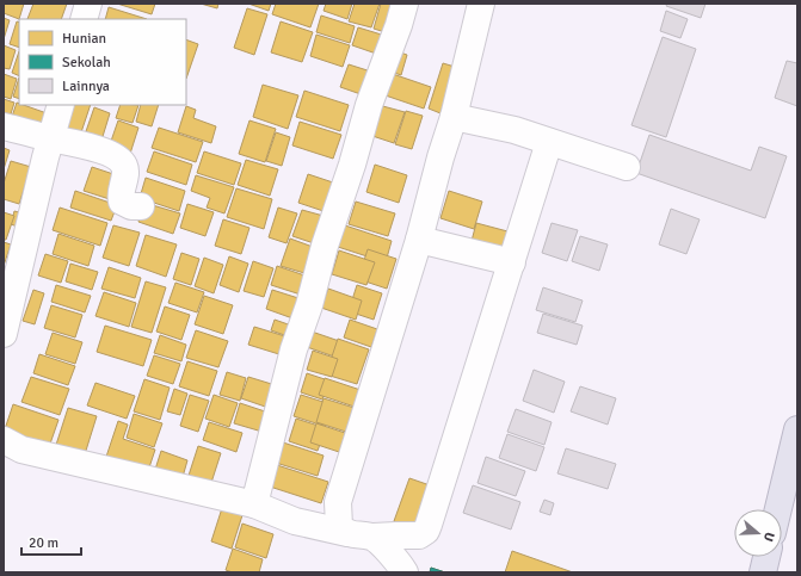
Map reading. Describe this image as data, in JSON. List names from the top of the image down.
{
  "legend": ["Hunian", "Sekolah", "Lainnya"],
  "scale_bar": "20 m",
  "north": "right"
}
